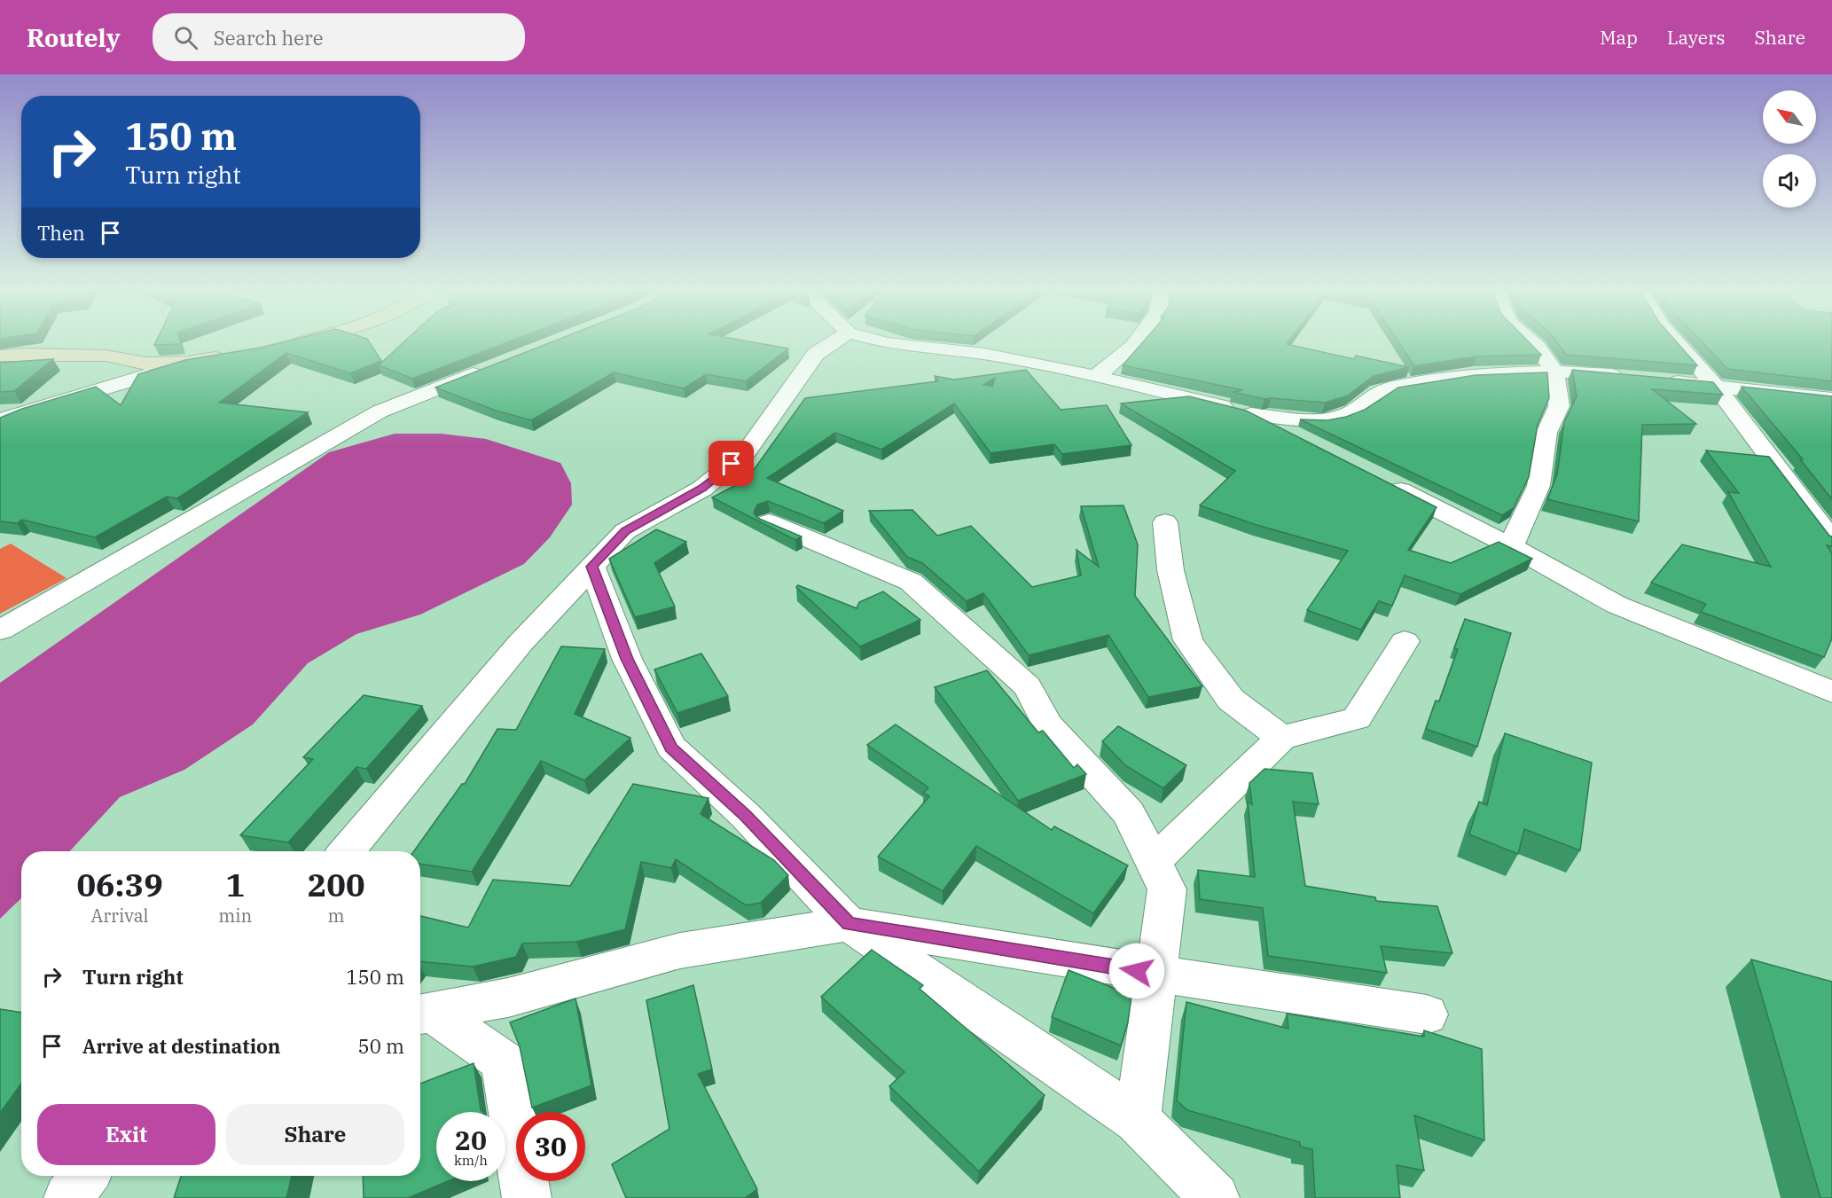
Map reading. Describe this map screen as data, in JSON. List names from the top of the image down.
{
  "north": "top left",
  "page": {
    "header": "Routely",
    "search": "Search here",
    "nav": ["Map", "Layers", "Share"],
    "turn": ["150 m", "Turn right"],
    "then": "Then",
    "eta": [
      "06:39",
      "Arrival",
      "1",
      "min",
      "200",
      "m"
    ],
    "list": [
      {
        "name": "Turn right",
        "value": "150 m"
      },
      {
        "name": "Arrive at destination",
        "value": "50 m"
      }
    ],
    "buttons": ["Exit", "Share"],
    "speed": "20 km/h",
    "limit": "30"
  }
}
